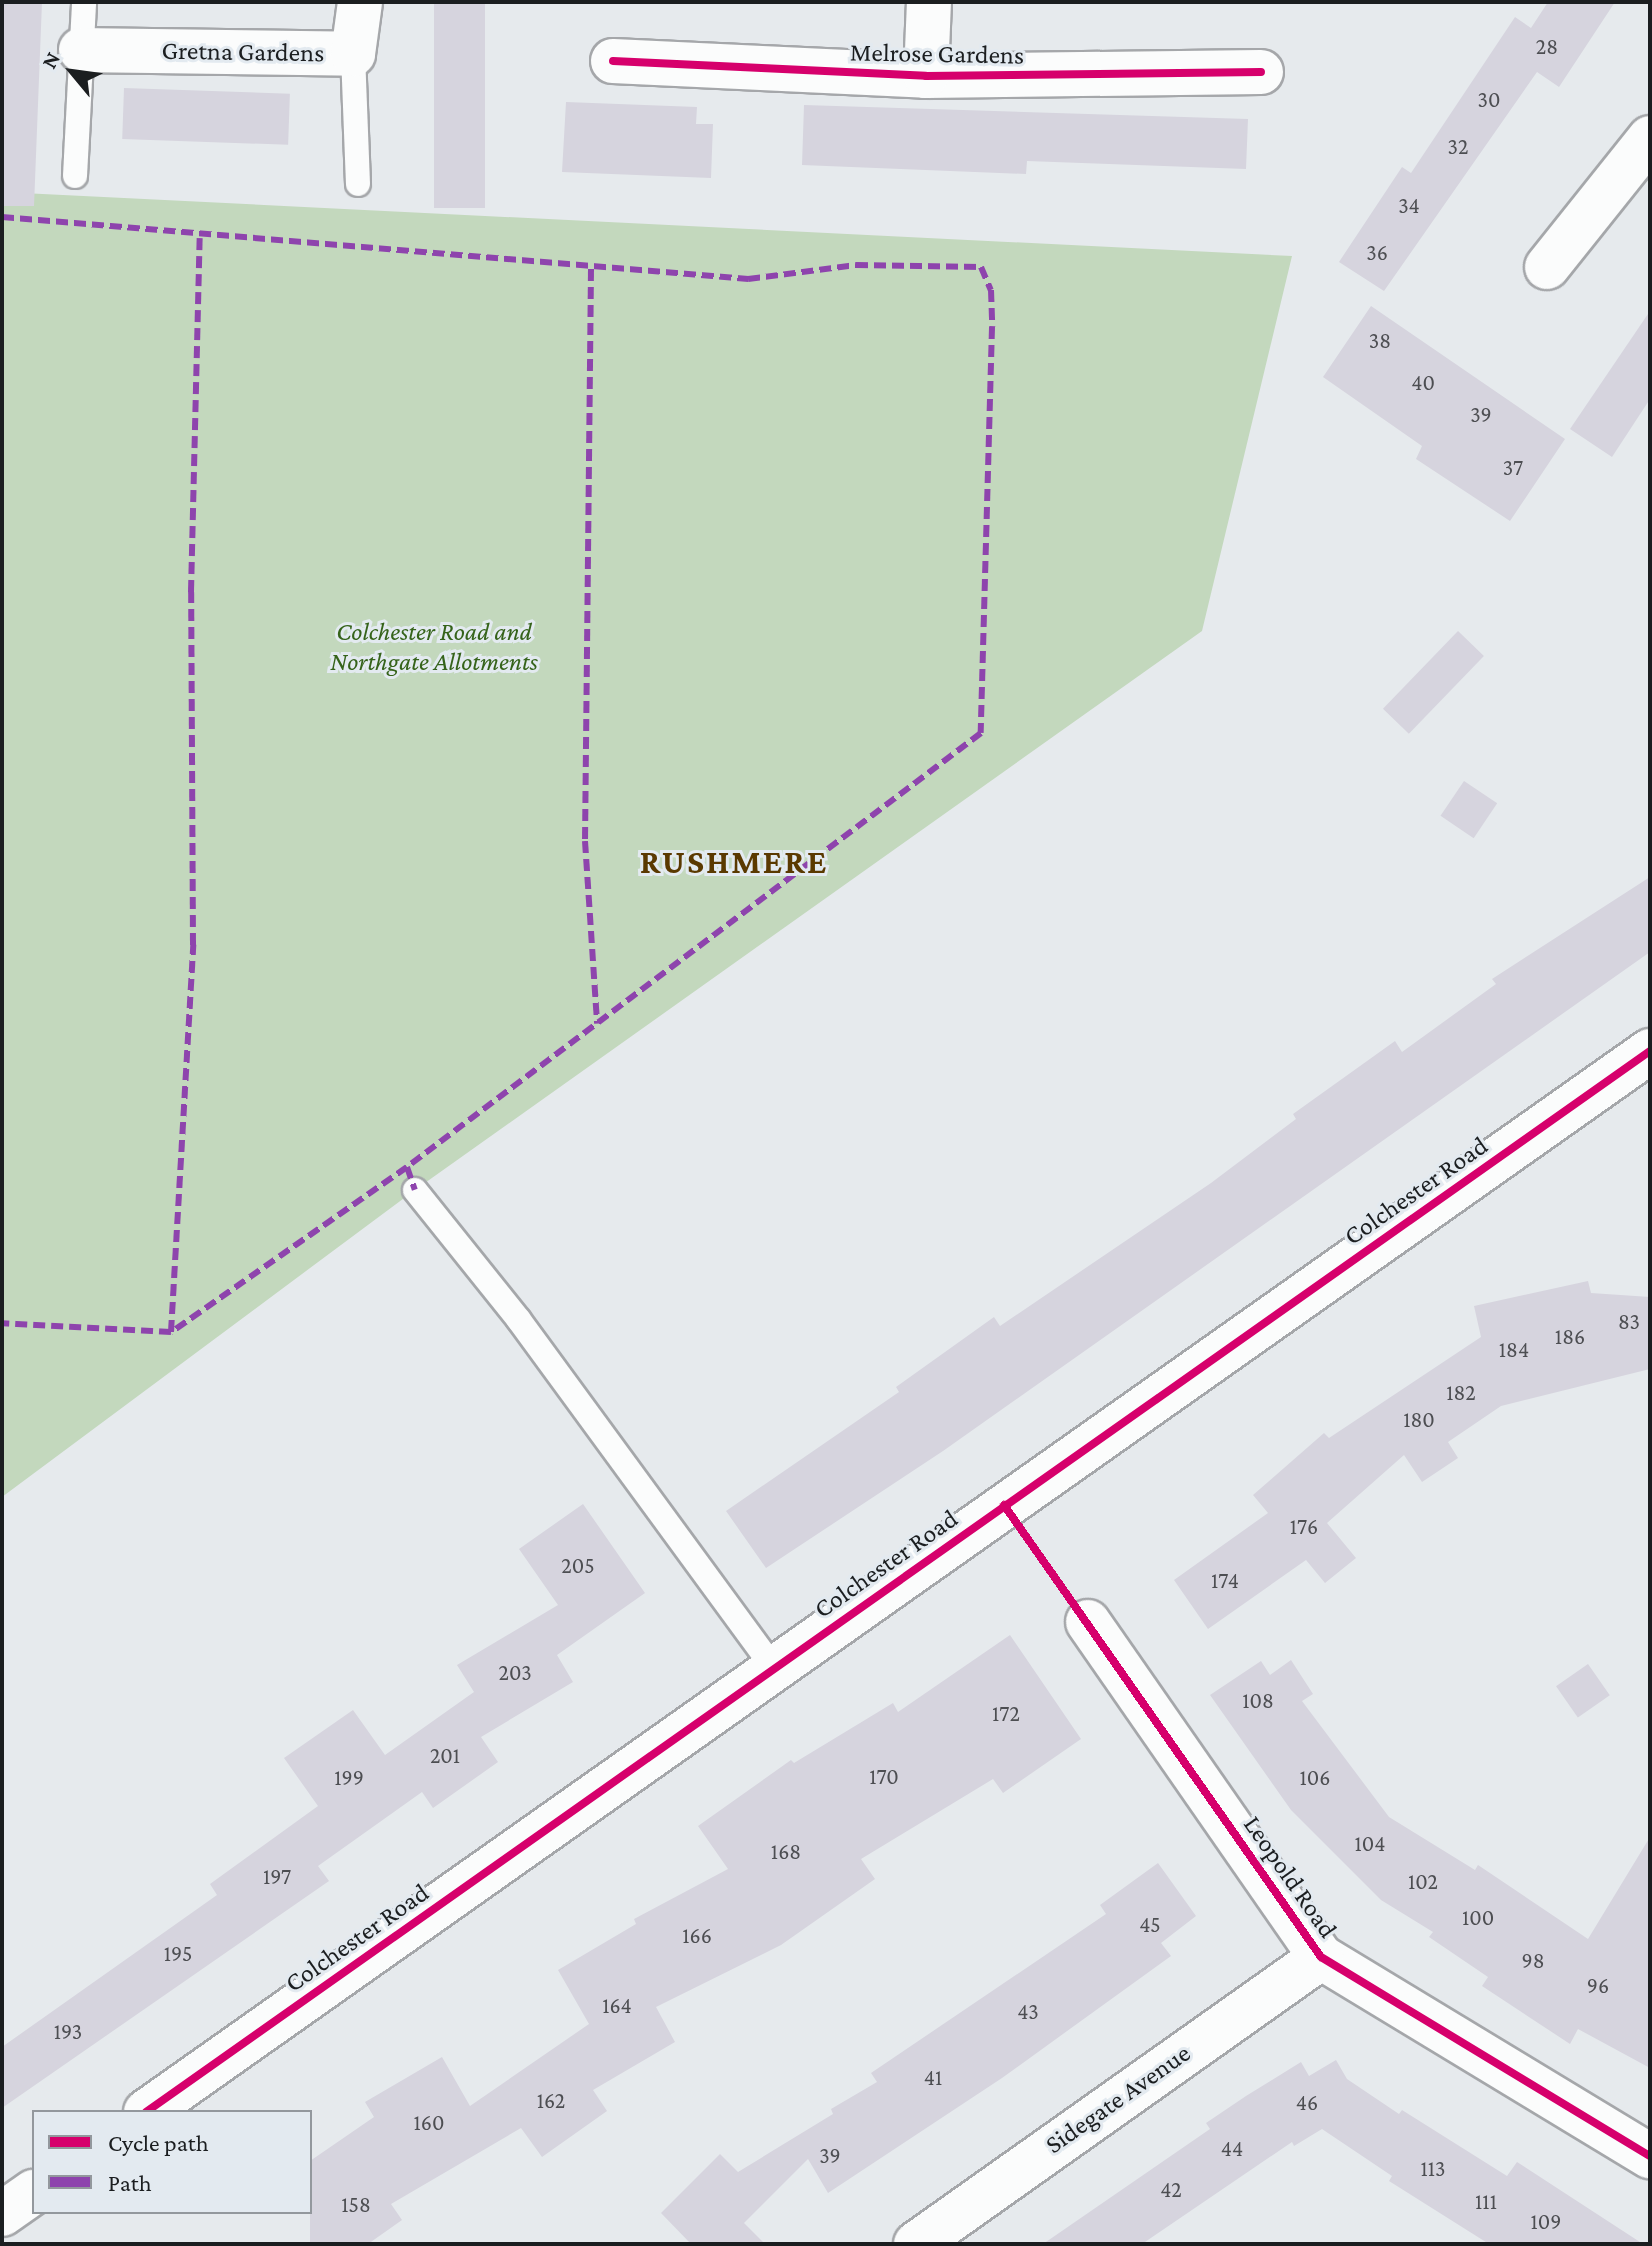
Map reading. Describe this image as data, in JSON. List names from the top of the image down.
{
  "streets": {
    "street": [
      "Gretna Gardens",
      "Melrose Gardens",
      "Colchester Road",
      "Leopold Road",
      "Sidegate Avenue"
    ]
  },
  "crossings": [
    ["Leopold Road", "Sidegate Avenue"]
  ],
  "districts": ["RUSHMERE"],
  "parks": ["Colchester Road and Northgate Allotments"],
  "house_numbers": [
    "28",
    "30",
    "32",
    "34",
    "36",
    "38",
    "40",
    "39",
    "37",
    "83",
    "186",
    "184",
    "182",
    "180",
    "176",
    "205",
    "174",
    "203",
    "108",
    "172",
    "201",
    "170",
    "199",
    "106",
    "104",
    "168",
    "197",
    "102",
    "100",
    "45",
    "166",
    "195",
    "98",
    "96",
    "164",
    "43",
    "193",
    "41",
    "162",
    "46",
    "160",
    "44",
    "39",
    "113",
    "42",
    "111",
    "158",
    "109"
  ],
  "legend": ["Cycle path", "Path"],
  "north": "top left"
}
